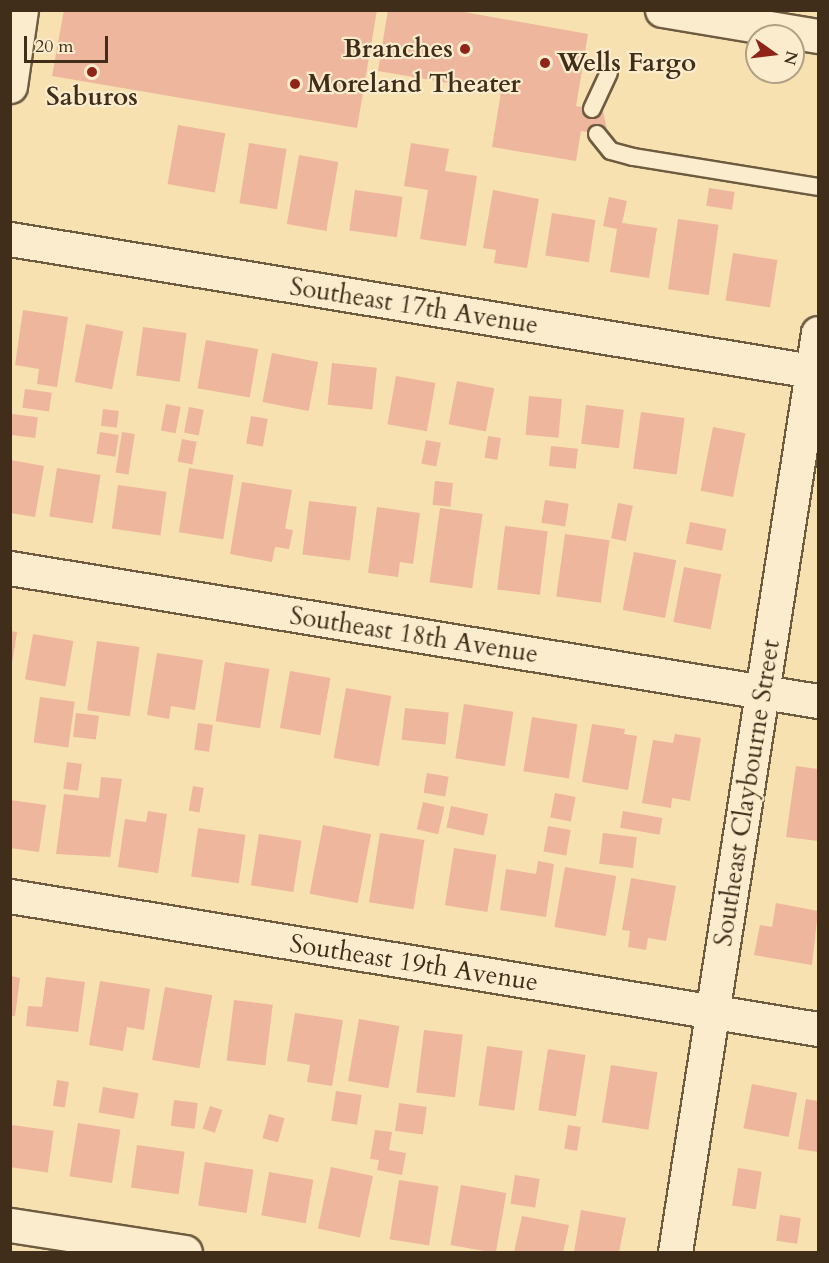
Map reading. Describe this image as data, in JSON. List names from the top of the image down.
{
  "streets": {
    "street": [
      "Southeast 17th Avenue",
      "Southeast 18th Avenue",
      "Southeast Claybourne Street",
      "Southeast 19th Avenue"
    ]
  },
  "crossings": [
    ["Southeast 17th Avenue", "Southeast Claybourne Street"],
    ["Southeast 18th Avenue", "Southeast Claybourne Street"],
    ["Southeast Claybourne Street", "Southeast 19th Avenue"]
  ],
  "places": [
    "Branches",
    "Wells Fargo",
    "Saburos",
    "Moreland Theater"
  ],
  "scale_bar": "20 m",
  "north": "right"
}
